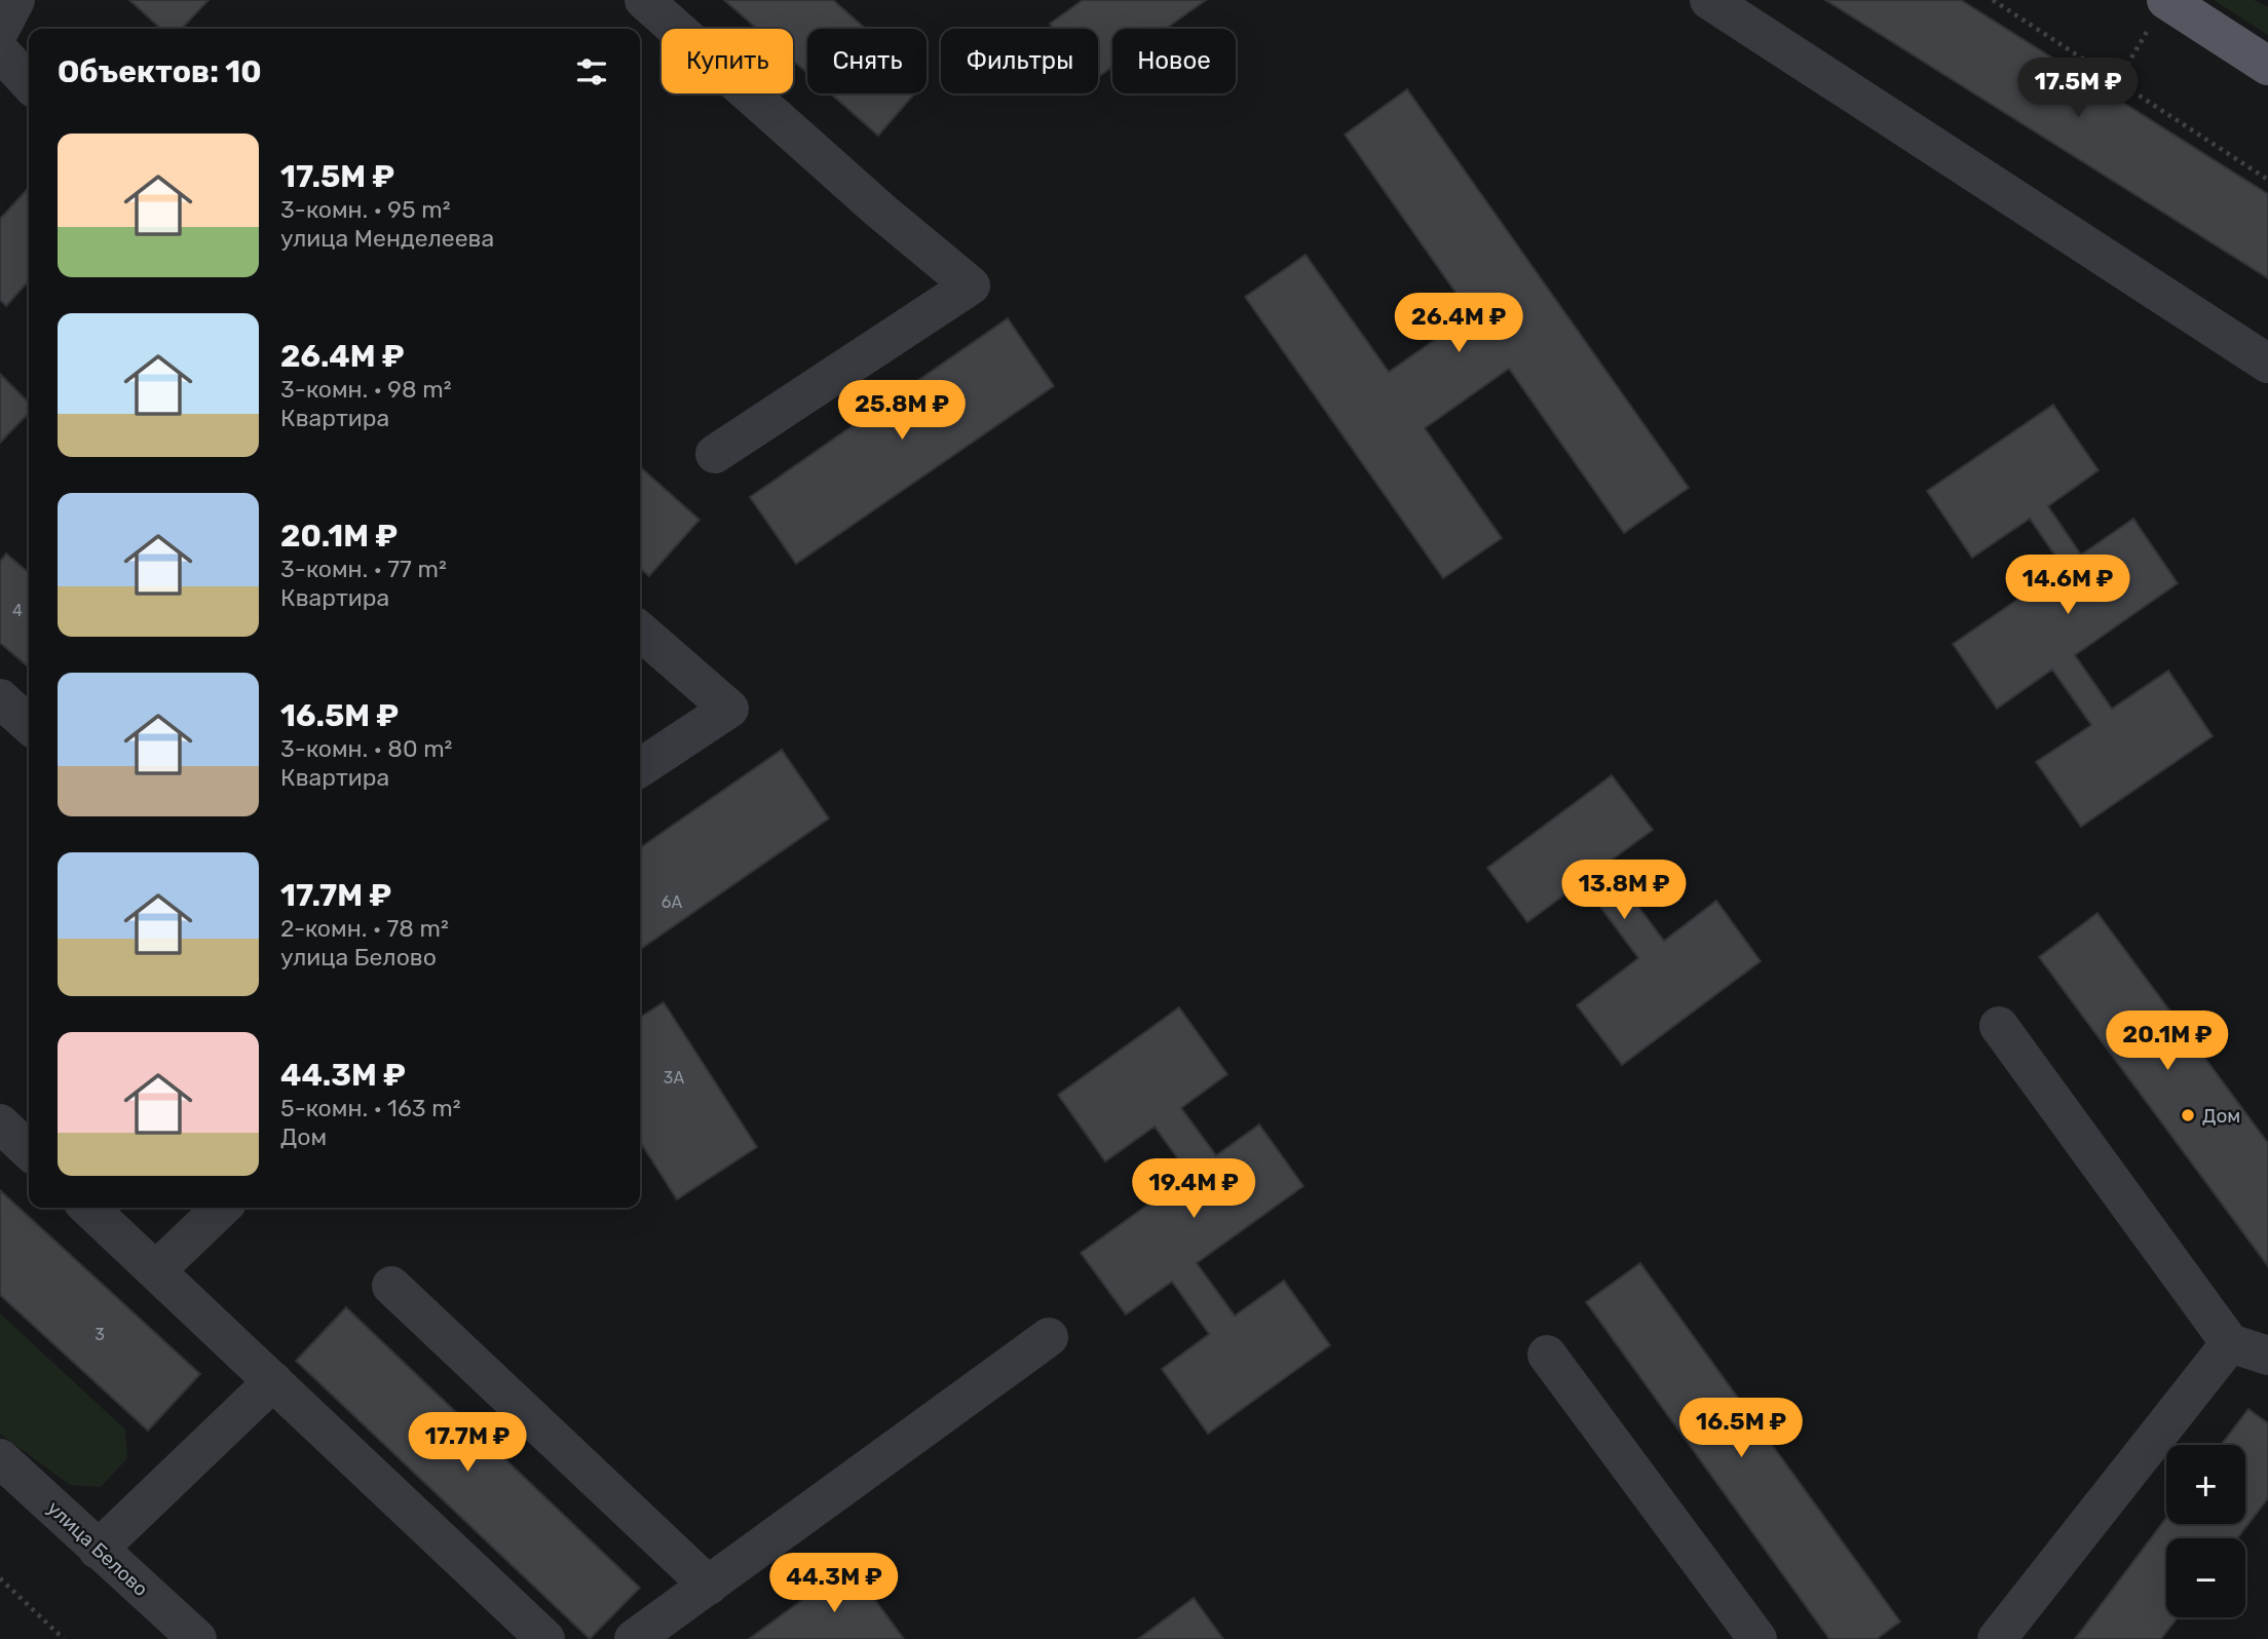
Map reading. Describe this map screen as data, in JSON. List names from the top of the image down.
{
  "streets": {
    "street": ["улица Белово"]
  },
  "places": ["Дом"],
  "house_numbers": [
    "4",
    "6А",
    "3А",
    "3"
  ],
  "page": {
    "chip": [
      "Купить",
      "Снять",
      "Фильтры",
      "Новое"
    ],
    "heading": "Объектов: 10",
    "price": [
      "17.5M ₽",
      "26.4M ₽",
      "25.8M ₽",
      "14.6M ₽",
      "13.8M ₽",
      "20.1M ₽",
      "19.4M ₽",
      "16.5M ₽",
      "17.7M ₽",
      "44.3M ₽"
    ],
    "list": [
      {
        "name": "17.5M ₽",
        "note": "3-комн. · 95 m² · улица Менделеева"
      },
      {
        "name": "26.4M ₽",
        "note": "3-комн. · 98 m² · Квартира"
      },
      {
        "name": "20.1M ₽",
        "note": "3-комн. · 77 m² · Квартира"
      },
      {
        "name": "16.5M ₽",
        "note": "3-комн. · 80 m² · Квартира"
      },
      {
        "name": "17.7M ₽",
        "note": "2-комн. · 78 m² · улица Белово"
      },
      {
        "name": "44.3M ₽",
        "note": "5-комн. · 163 m² · Дом"
      }
    ],
    "map_buttons": ["+", "−"]
  }
}
